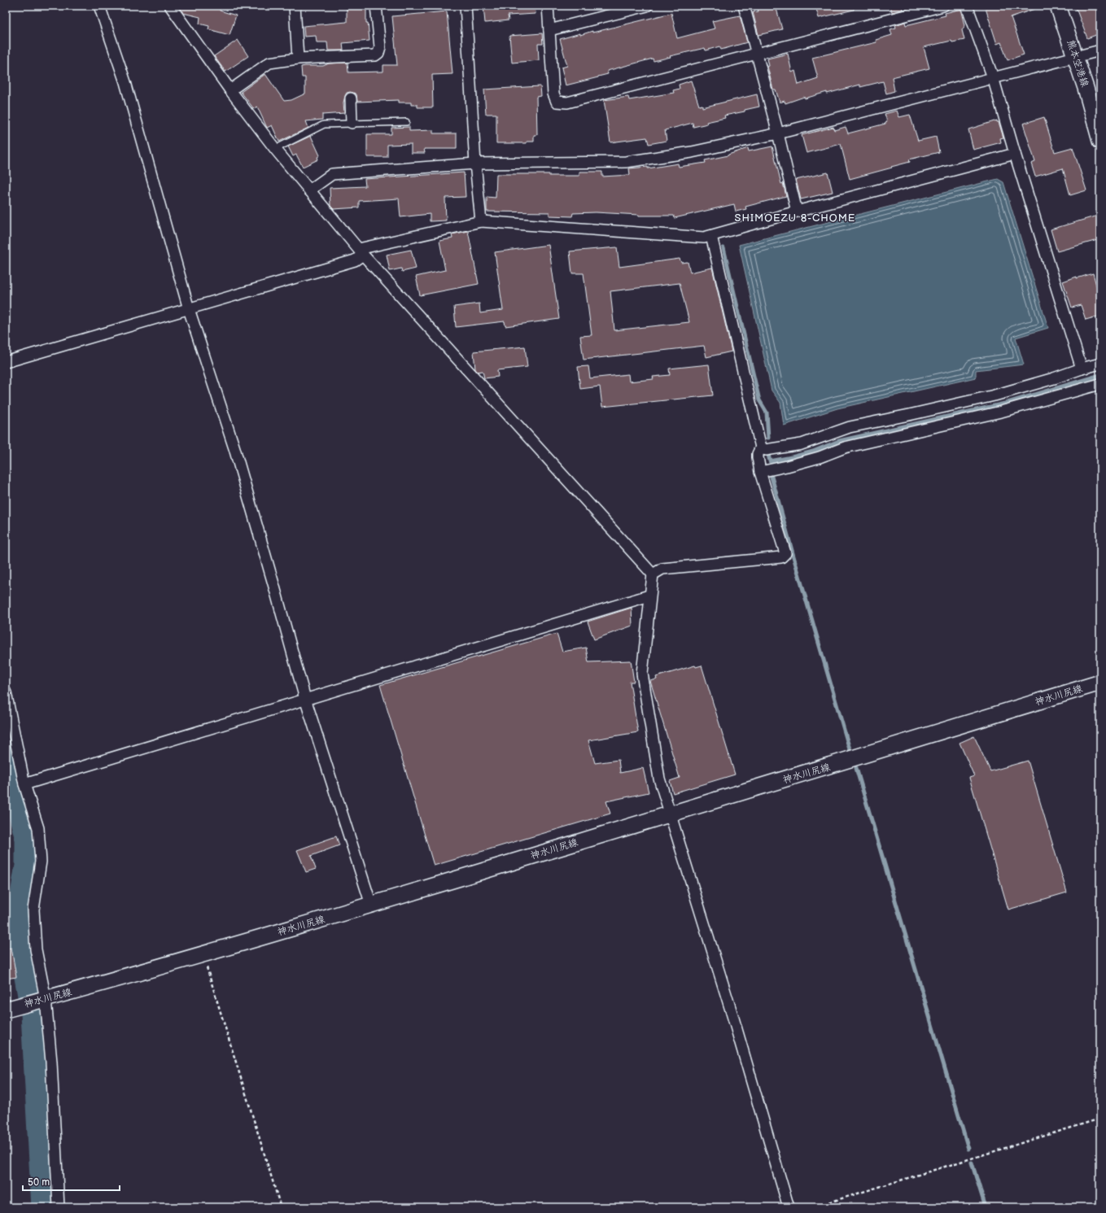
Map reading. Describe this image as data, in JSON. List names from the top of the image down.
{
  "streets": {
    "main road": ["熊本空港線", "神水川尻線"]
  },
  "districts": ["SHIMOEZU 8-CHOME"],
  "scale_bar": "50 m"
}
